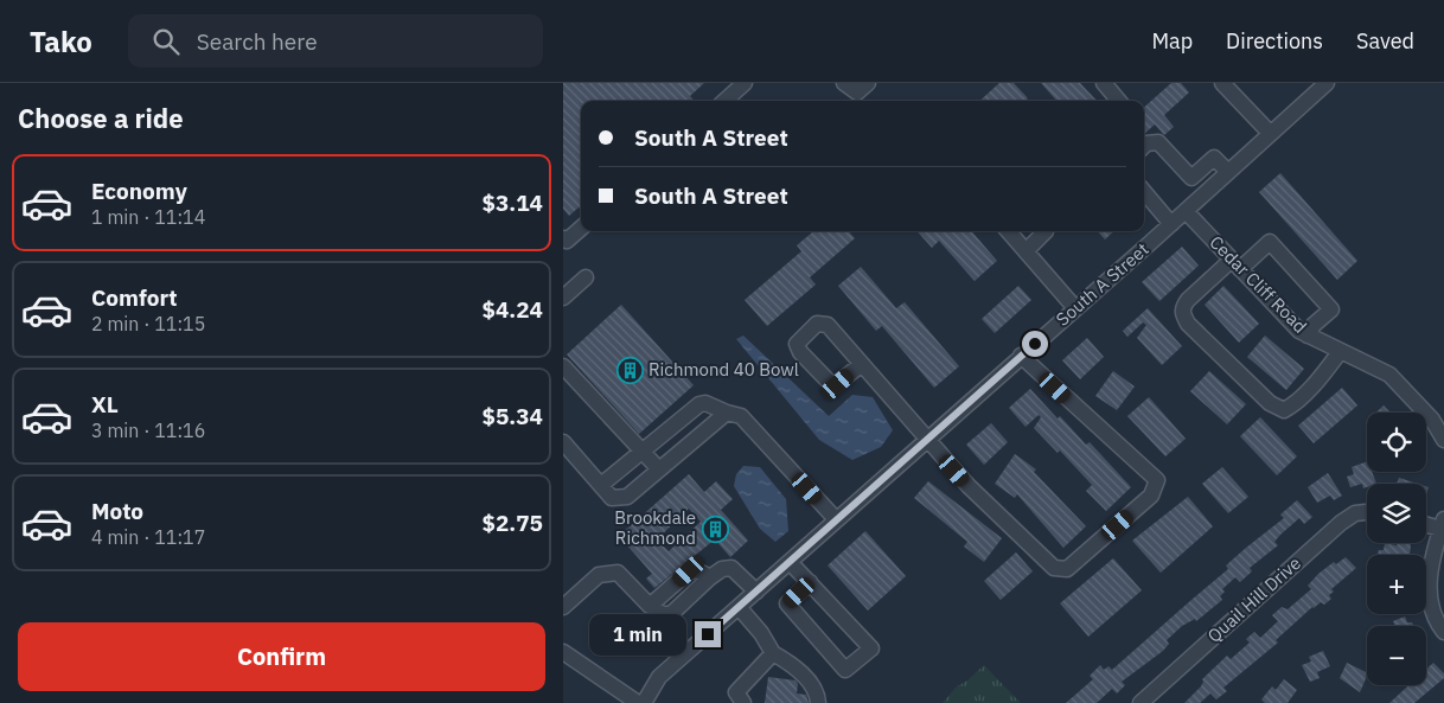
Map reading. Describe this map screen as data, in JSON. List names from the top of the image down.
{
  "streets": {
    "street": ["South A Street", "Cedar Cliff Road", "Quail Hill Drive"]
  },
  "crossings": [
    ["South A Street", "Cedar Cliff Road"]
  ],
  "places": {
    "building": ["Richmond 40 Bowl", "Brookdale Richmond"]
  },
  "page": {
    "header": "Tako",
    "search": "Search here",
    "nav": ["Map", "Directions", "Saved"],
    "heading": "Choose a ride",
    "banner": ["South A Street", "South A Street"],
    "list": [
      {
        "name": "Economy",
        "note": "1 min · 11:14",
        "value": "$3.14"
      },
      {
        "name": "Comfort",
        "note": "2 min · 11:15",
        "value": "$4.24"
      },
      {
        "name": "XL",
        "note": "3 min · 11:16",
        "value": "$5.34"
      },
      {
        "name": "Moto",
        "note": "4 min · 11:17",
        "value": "$2.75"
      }
    ],
    "map_buttons": ["+", "−"],
    "buttons": "Confirm",
    "bubble": "1 min"
  }
}
